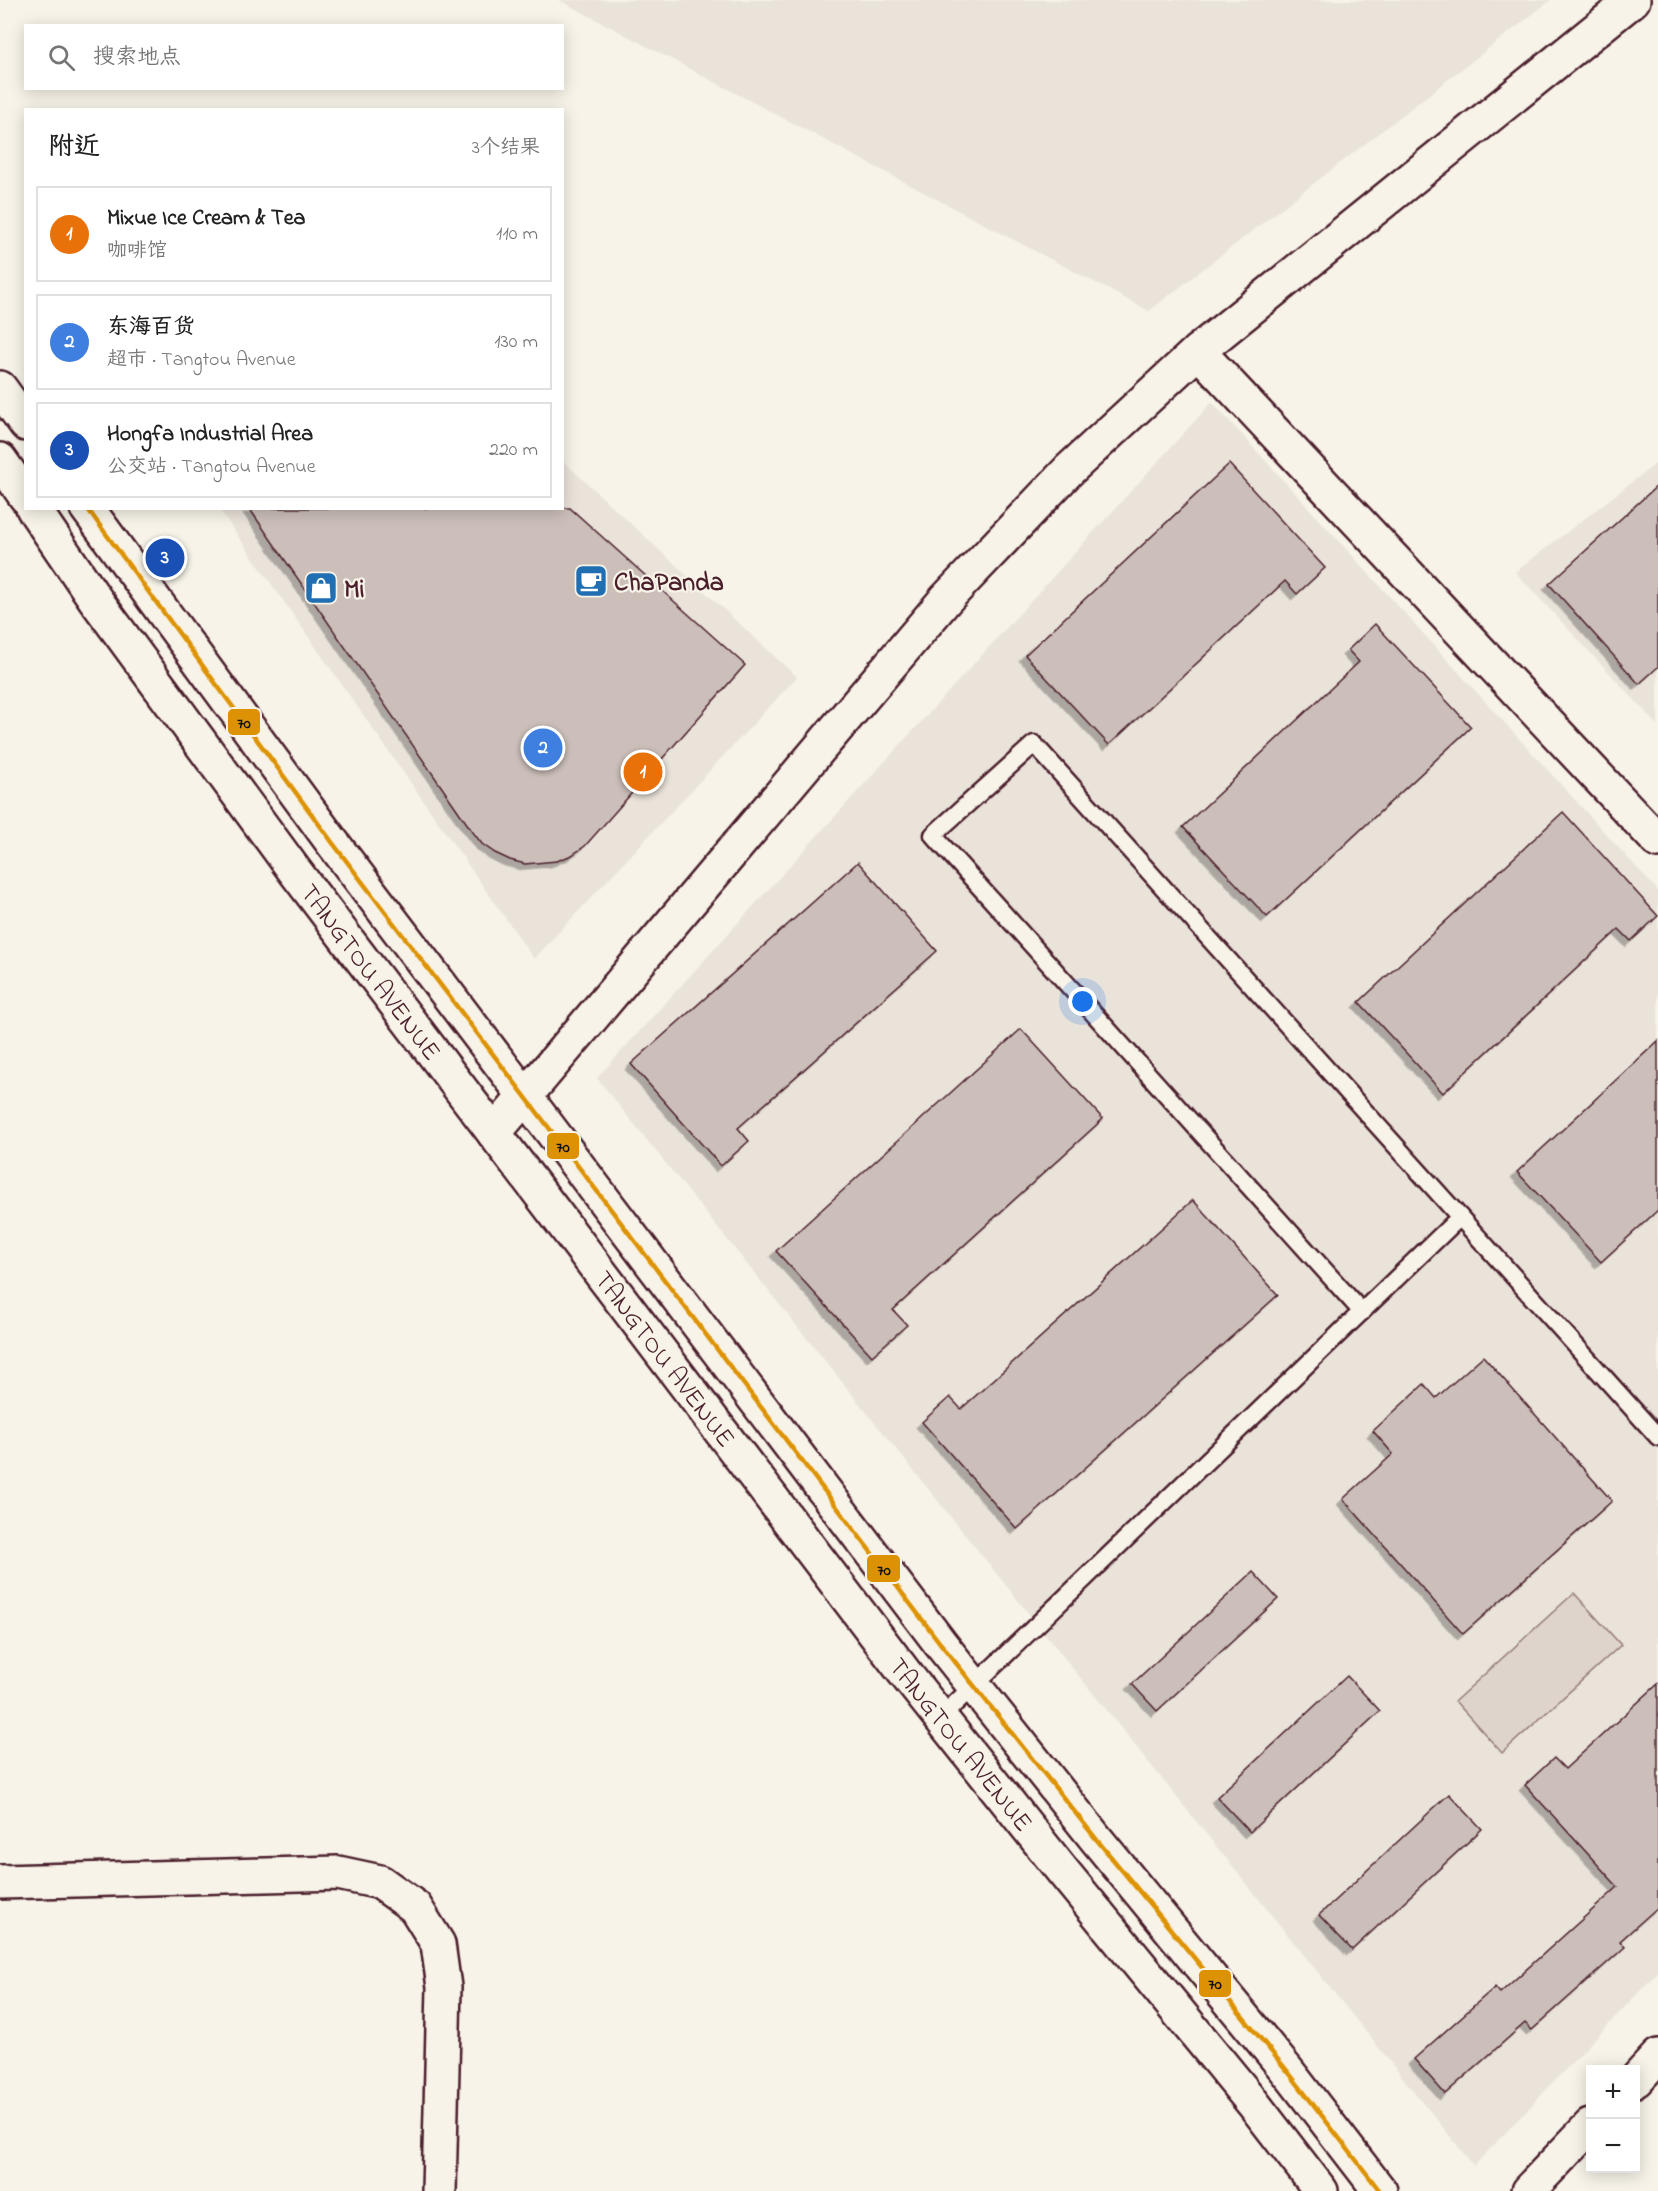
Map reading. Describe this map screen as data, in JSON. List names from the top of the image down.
{
  "streets": {
    "main road": ["TANGTOU AVENUE"]
  },
  "places": {
    "cafe": ["ChaPanda"],
    "shop": ["Mi"]
  },
  "lines": ["transit line 70"],
  "page": {
    "search": "搜索地点",
    "heading": ["附近", "3个结果"],
    "list": [
      {
        "mark": "1",
        "name": "Mixue Ice Cream & Tea",
        "note": "咖啡馆",
        "value": "110 m"
      },
      {
        "mark": "2",
        "name": "东海百货",
        "note": "超市 · Tangtou Avenue",
        "value": "130 m"
      },
      {
        "mark": "3",
        "name": "Hongfa Industrial Area",
        "note": "公交站 · Tangtou Avenue",
        "value": "220 m"
      }
    ],
    "pins": ["3", "2", "1"],
    "map_buttons": ["+", "−"]
  }
}
